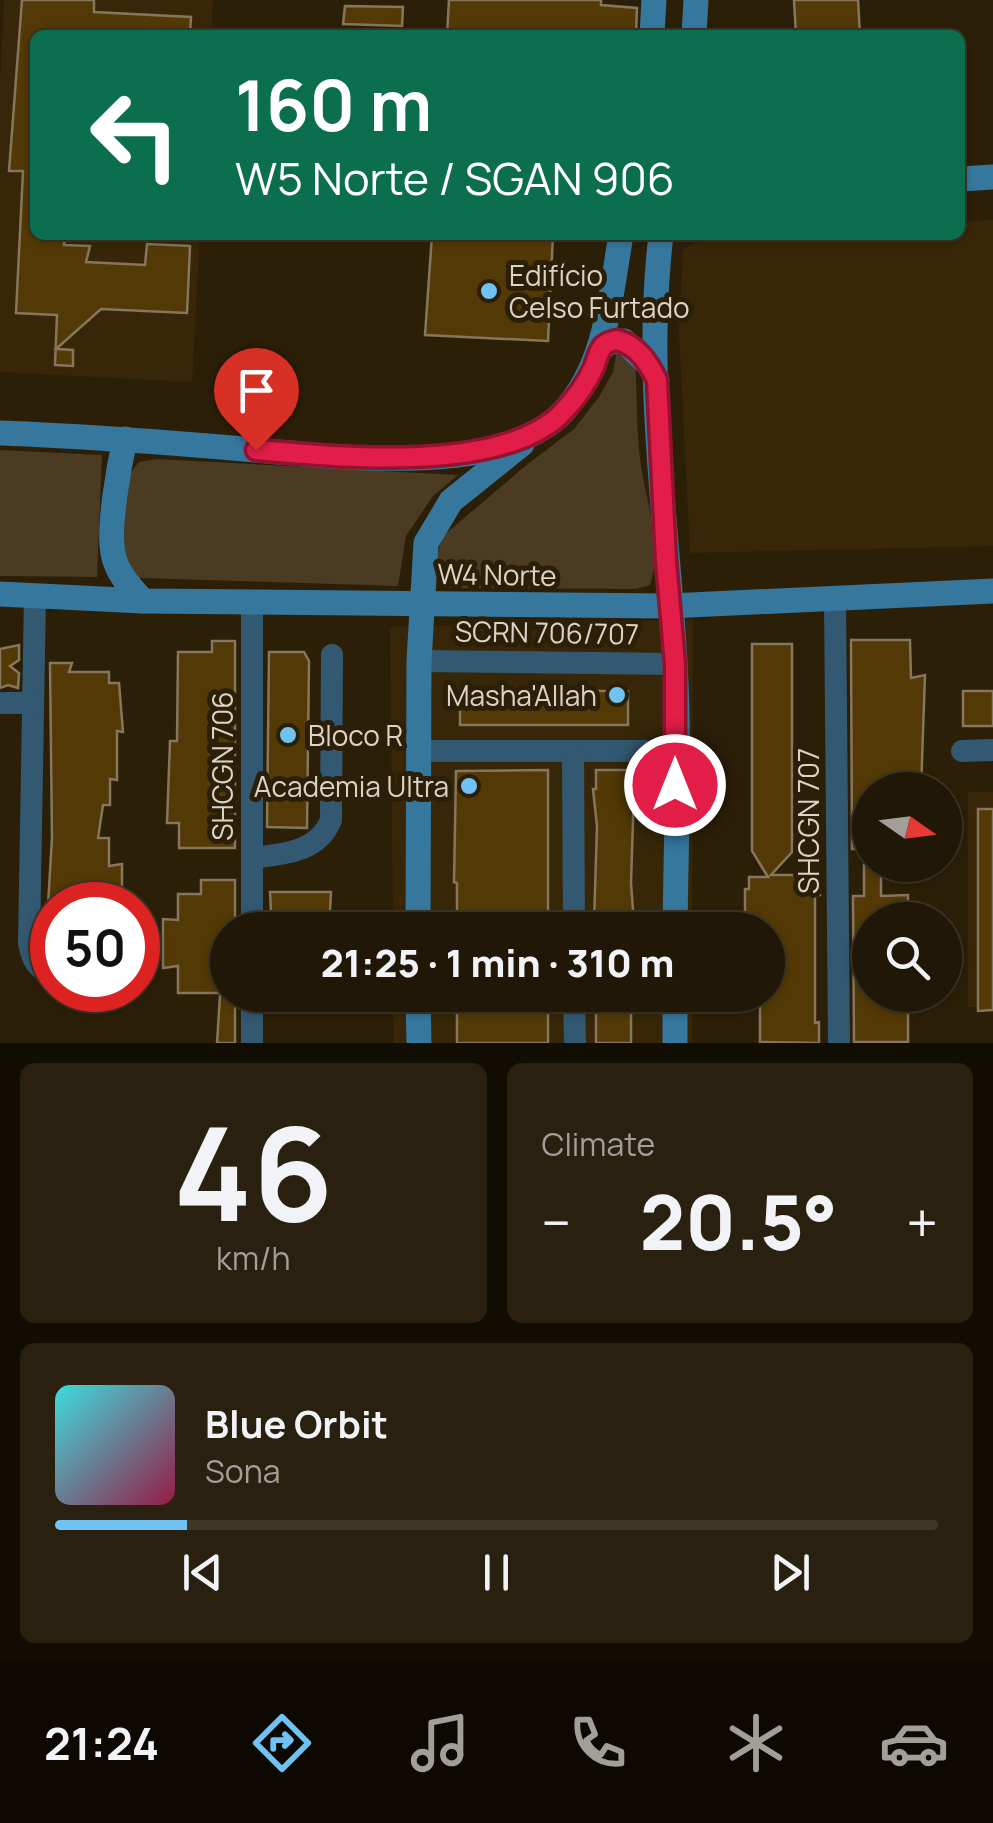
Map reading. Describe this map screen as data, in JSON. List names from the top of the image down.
{
  "streets": {
    "main road": ["W4 Norte", "SCRN 706/707"],
    "street": ["SHCGN 706", "SHCGN 707"]
  },
  "crossings": [
    ["W4 Norte", "SCRN 706/707"],
    ["W4 Norte", "SHCGN 706"],
    ["W4 Norte", "SHCGN 707"]
  ],
  "places": [
    "Edifício Celso Furtado",
    "Masha'Allah",
    "Bloco R",
    "Academia Ultra"
  ],
  "north": "right",
  "page": {
    "turn": ["160 m", "W5 Norte / SGAN 906"],
    "limit": "50",
    "trip": "21:25 · 1 min · 310 m",
    "tile": [
      ["46", "km/h"],
      "Climate"
    ],
    "heat": ["−", "20.5°", "+"],
    "song": ["Blue Orbit", "Sona"],
    "tabs": "21:24"
  }
}
